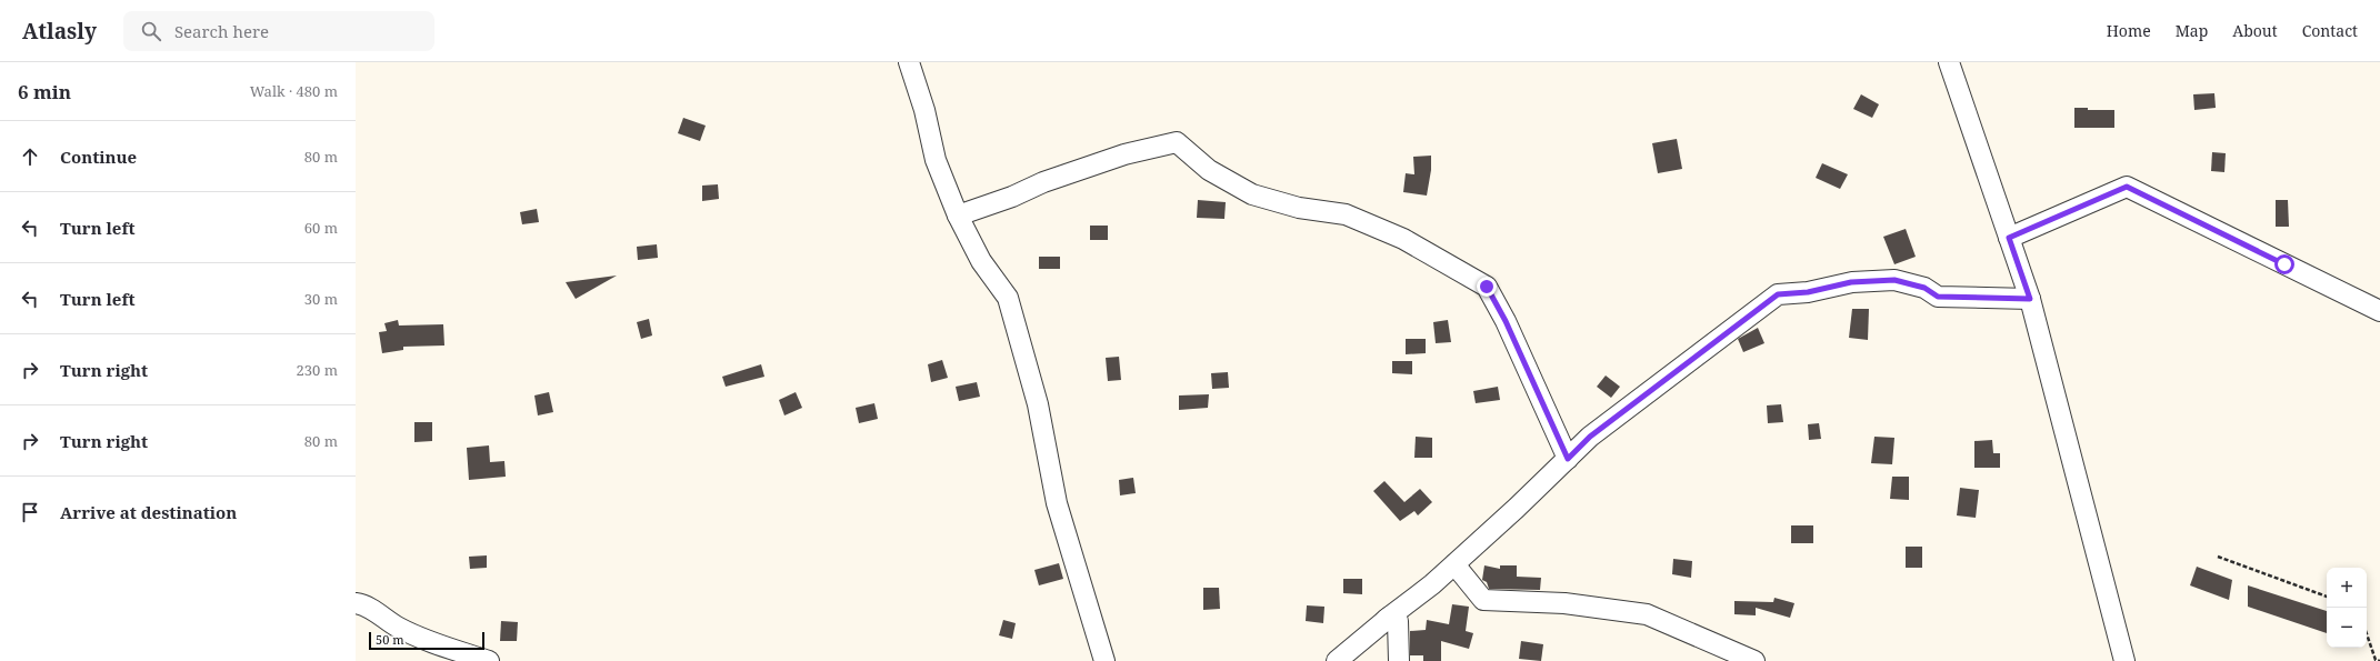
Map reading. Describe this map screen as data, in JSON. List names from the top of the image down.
{
  "scale_bar": "50 m",
  "page": {
    "header": "Atlasly",
    "search": "Search here",
    "nav": [
      "Home",
      "Map",
      "About",
      "Contact"
    ],
    "heading": ["6 min", "Walk · 480 m"],
    "list": [
      ["Continue", "80 m"],
      ["Turn left", "60 m"],
      ["Turn left", "30 m"],
      ["Turn right", "230 m"],
      ["Turn right", "80 m"],
      "Arrive at destination"
    ],
    "map_buttons": ["+", "−"],
    "scale": "50 m"
  }
}
